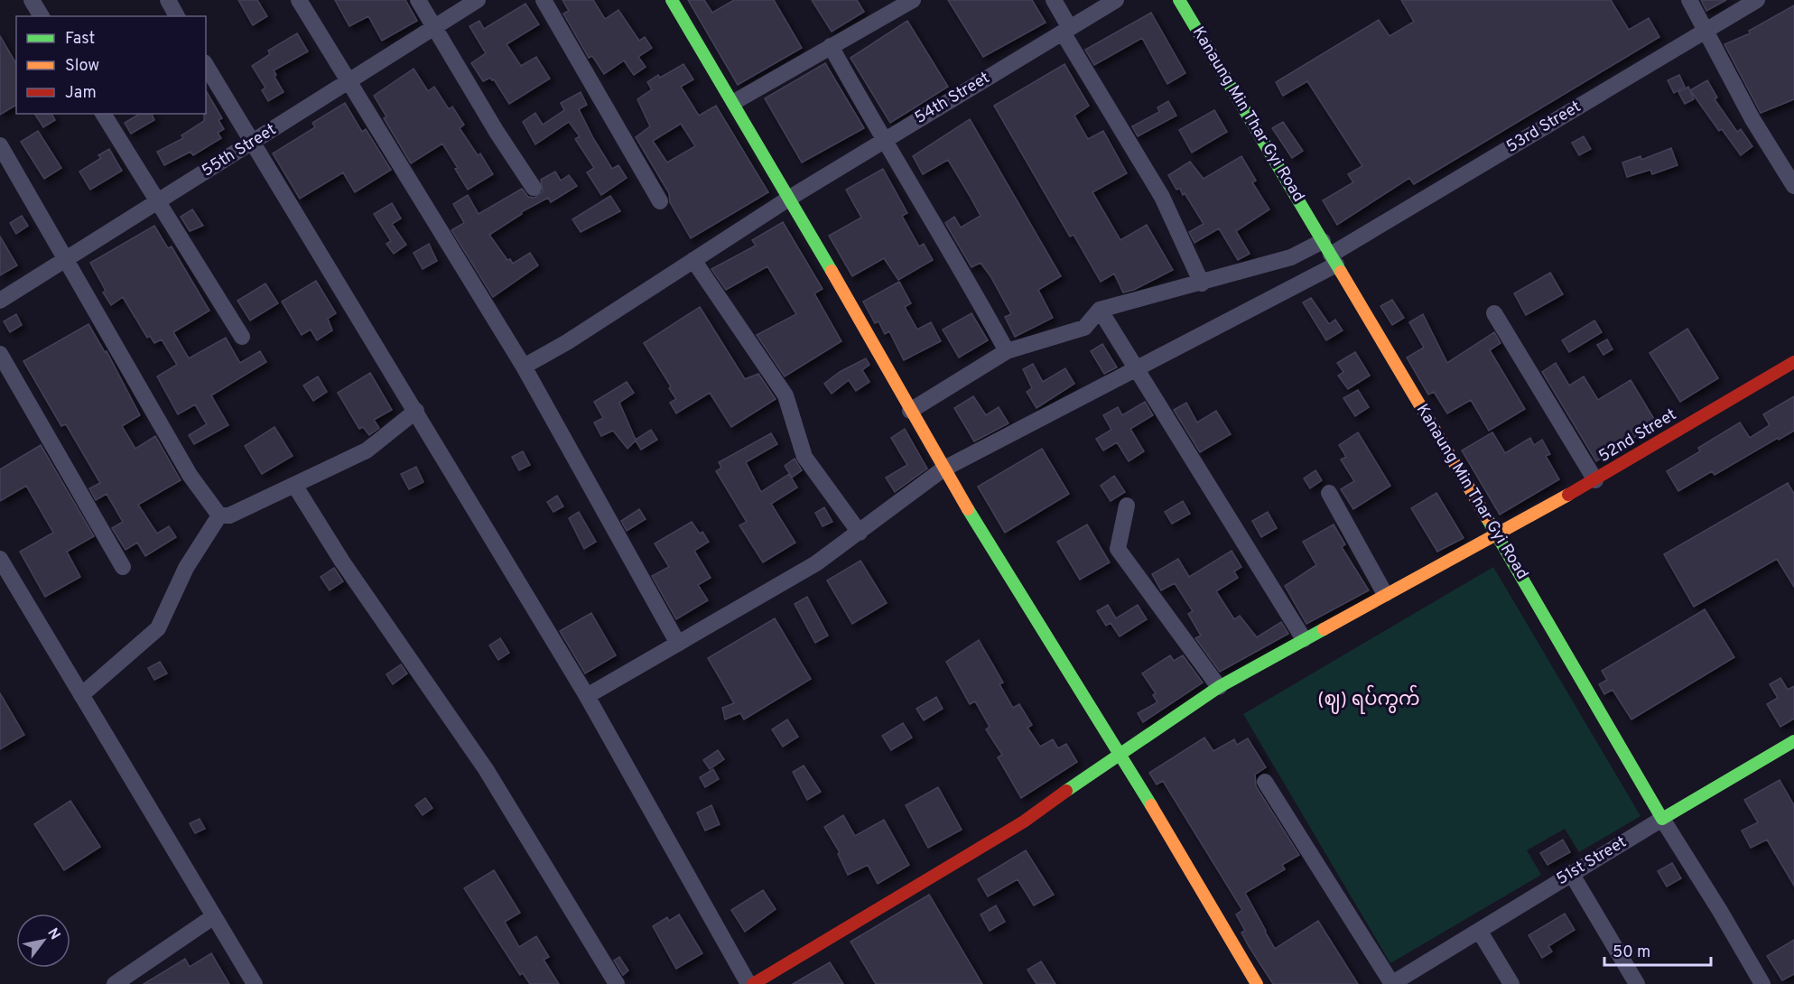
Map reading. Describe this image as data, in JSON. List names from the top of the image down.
{
  "streets": {
    "street": [
      "54th Street",
      "Kanaung Min Thar Gyi Road",
      "53rd Street",
      "55th Street",
      "52nd Street",
      "51st Street"
    ]
  },
  "crossings": [
    ["Kanaung Min Thar Gyi Road", "53rd Street"],
    ["Kanaung Min Thar Gyi Road", "52nd Street"],
    ["Kanaung Min Thar Gyi Road", "51st Street"]
  ],
  "districts": ["(ဈ) ရပ်ကွက်"],
  "legend": ["Fast", "Slow", "Jam"],
  "scale_bar": "50 m",
  "north": "top right"
}
